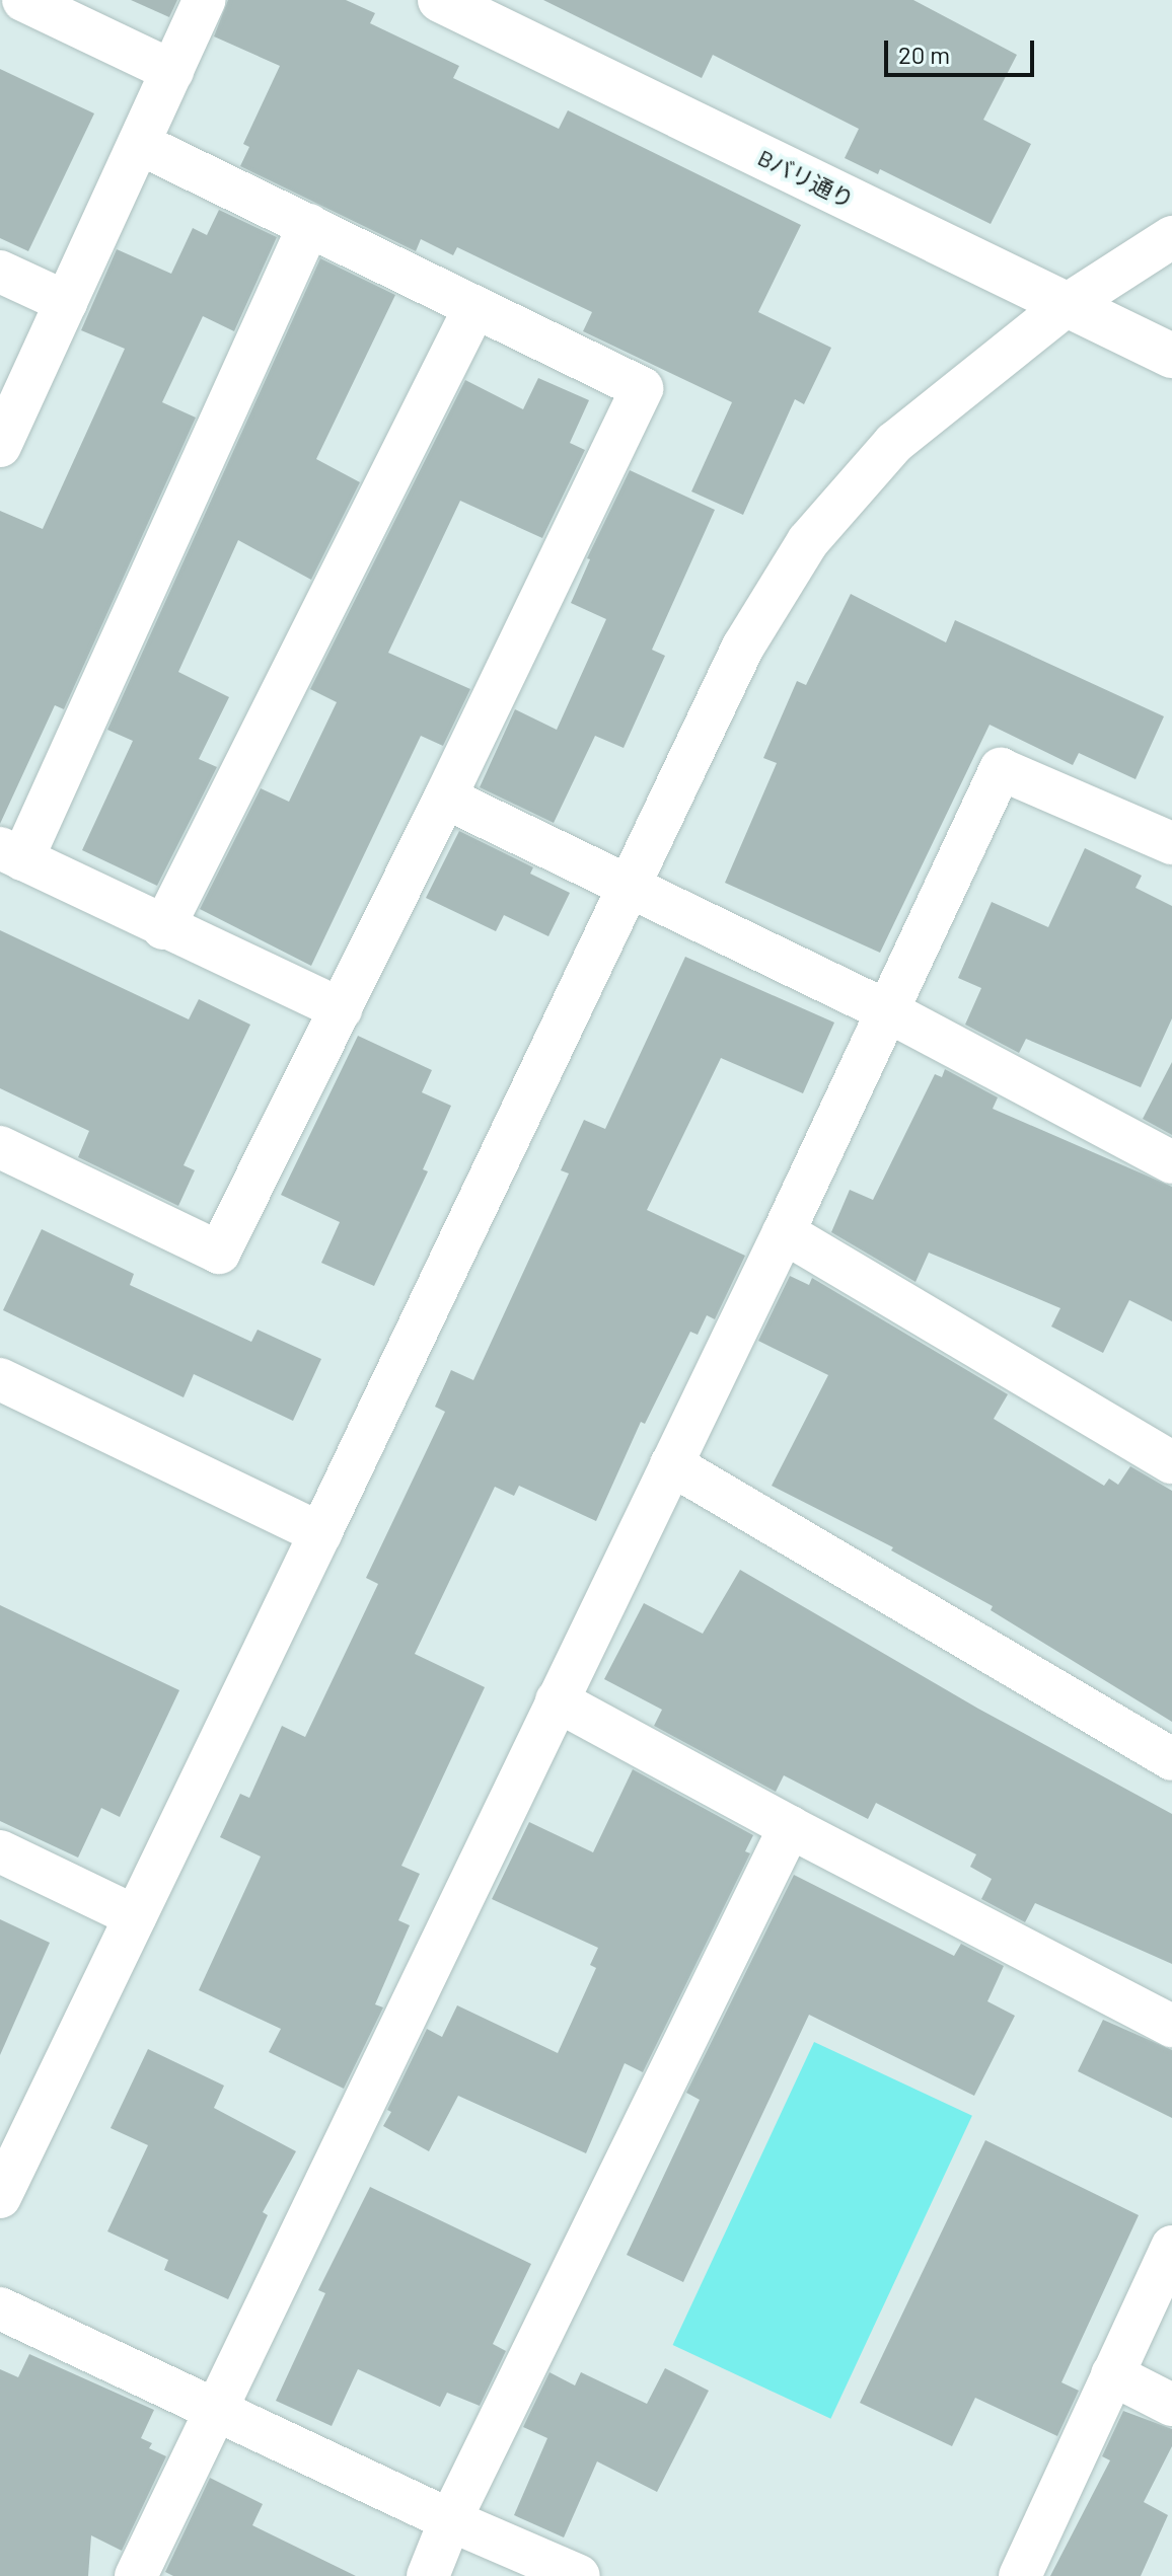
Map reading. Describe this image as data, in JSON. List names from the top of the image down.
{
  "streets": {
    "street": ["Bバリ通り"]
  },
  "scale_bar": "20 m"
}
